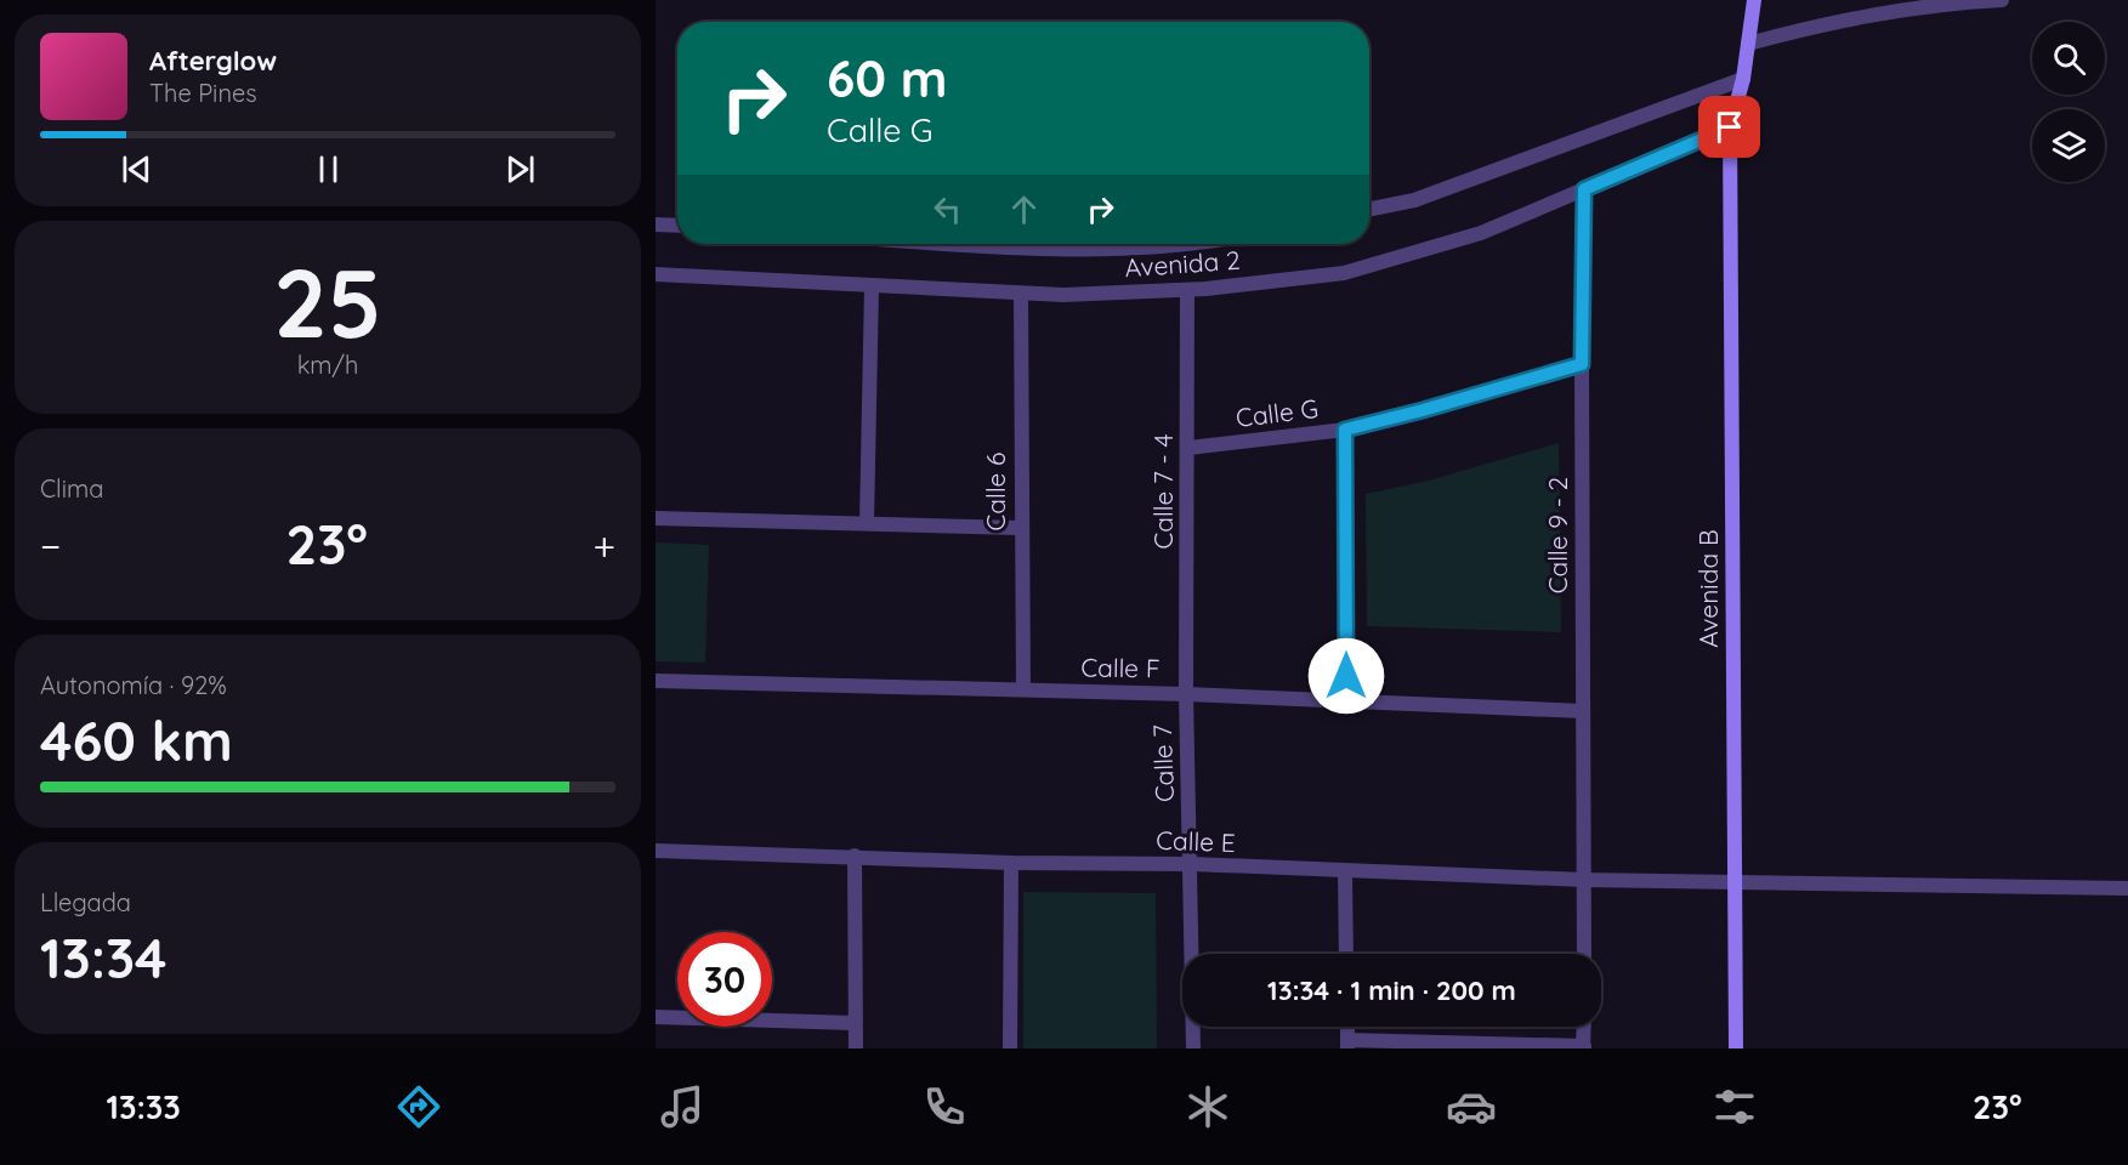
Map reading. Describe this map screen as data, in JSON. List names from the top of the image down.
{
  "streets": {
    "main road": ["Avenida B"],
    "street": [
      "Avenida 2",
      "Calle G",
      "Calle 6",
      "Calle 7 - 4",
      "Calle 9 - 2",
      "Calle F",
      "Calle 7",
      "Calle E"
    ]
  },
  "crossings": [
    ["Avenida 2", "Calle 6"],
    ["Avenida 2", "Calle 7 - 4"],
    ["Avenida 2", "Calle 9 - 2"],
    ["Avenida 2", "Avenida B"],
    ["Calle G", "Calle 7 - 4"],
    ["Calle G", "Calle 9 - 2"],
    ["Calle 6", "Calle F"],
    ["Calle 7 - 4", "Calle F"],
    ["Calle 7 - 4", "Calle 7"],
    ["Calle 9 - 2", "Calle F"],
    ["Calle 9 - 2", "Calle E"],
    ["Avenida B", "Calle E"],
    ["Calle F", "Calle 7"],
    ["Calle 7", "Calle E"]
  ],
  "page": {
    "turn": ["60 m", "Calle G"],
    "song": ["Afterglow", "The Pines"],
    "tile": [
      ["25", "km/h"],
      "Clima",
      ["Autonomía · 92%", "460 km"],
      ["Llegada", "13:34"]
    ],
    "heat": ["−", "23°", "+"],
    "limit": "30",
    "trip": "13:34 · 1 min · 200 m",
    "tabs": ["13:33", "23°"]
  }
}
